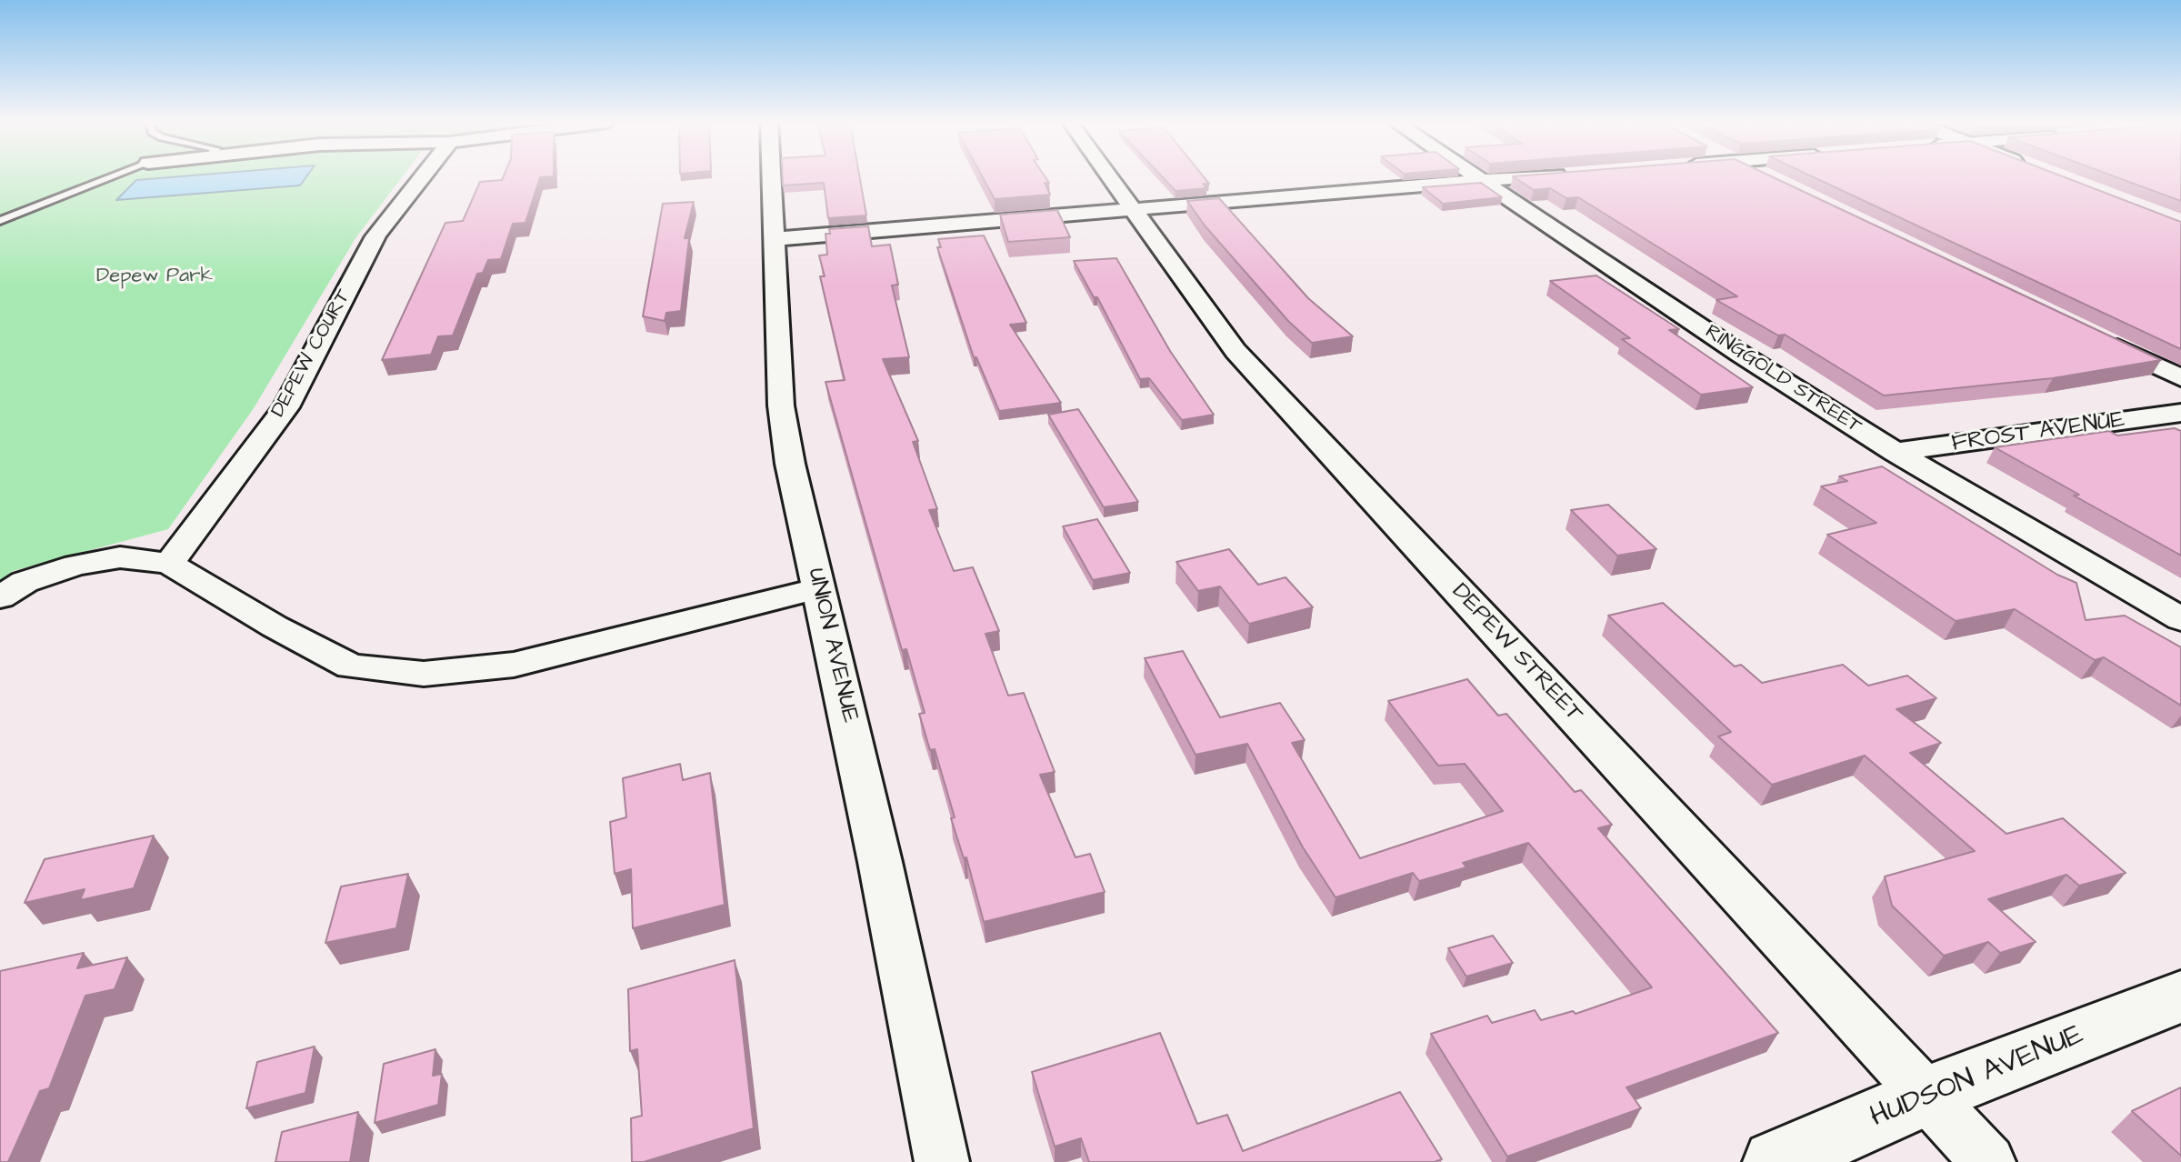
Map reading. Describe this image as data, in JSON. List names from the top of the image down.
{
  "streets": {
    "street": [
      "DEPEW COURT",
      "RINGGOLD STREET",
      "FROST AVENUE",
      "UNION AVENUE",
      "DEPEW STREET",
      "HUDSON AVENUE"
    ]
  },
  "crossings": [
    ["RINGGOLD STREET", "FROST AVENUE"],
    ["DEPEW STREET", "HUDSON AVENUE"]
  ],
  "parks": ["Depew Park"]
}
